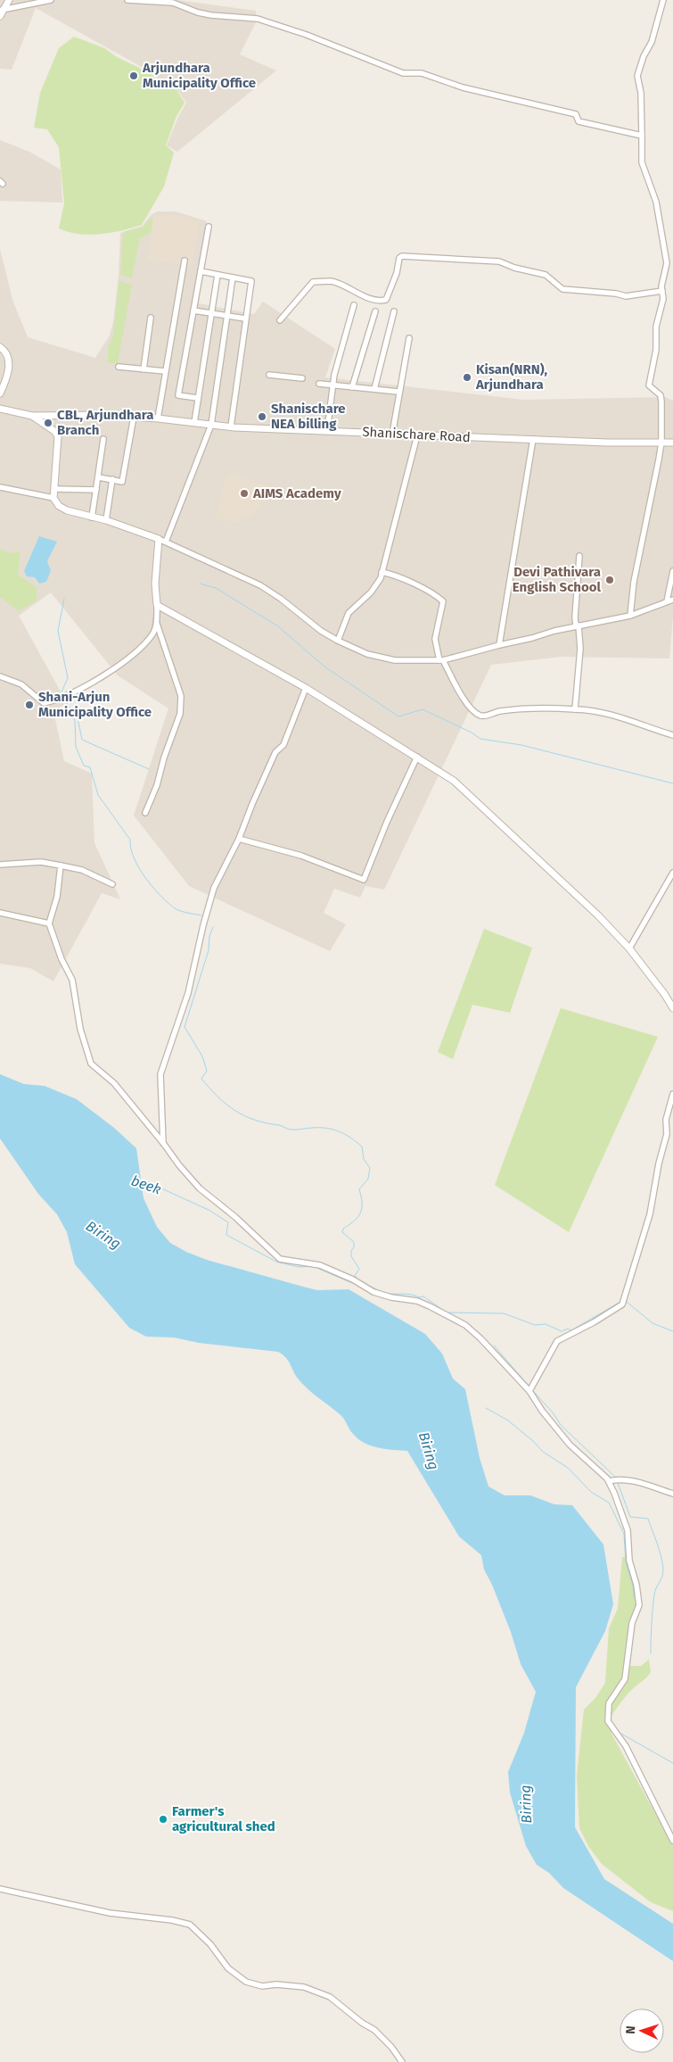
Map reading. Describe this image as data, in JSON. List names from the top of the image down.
{
  "streets": {
    "street": ["Shanischare Road"]
  },
  "water": ["beek", "Biring"],
  "places": [
    "Arjundhara Municipality Office",
    "Kisan(NRN), Arjundhara",
    "Shanischare NEA billing",
    "CBL, Arjundhara Branch",
    "AIMS Academy",
    "Devi Pathivara English School",
    "Shani-Arjun Municipality Office",
    "Farmer's agricultural shed"
  ],
  "north": "left"
}
